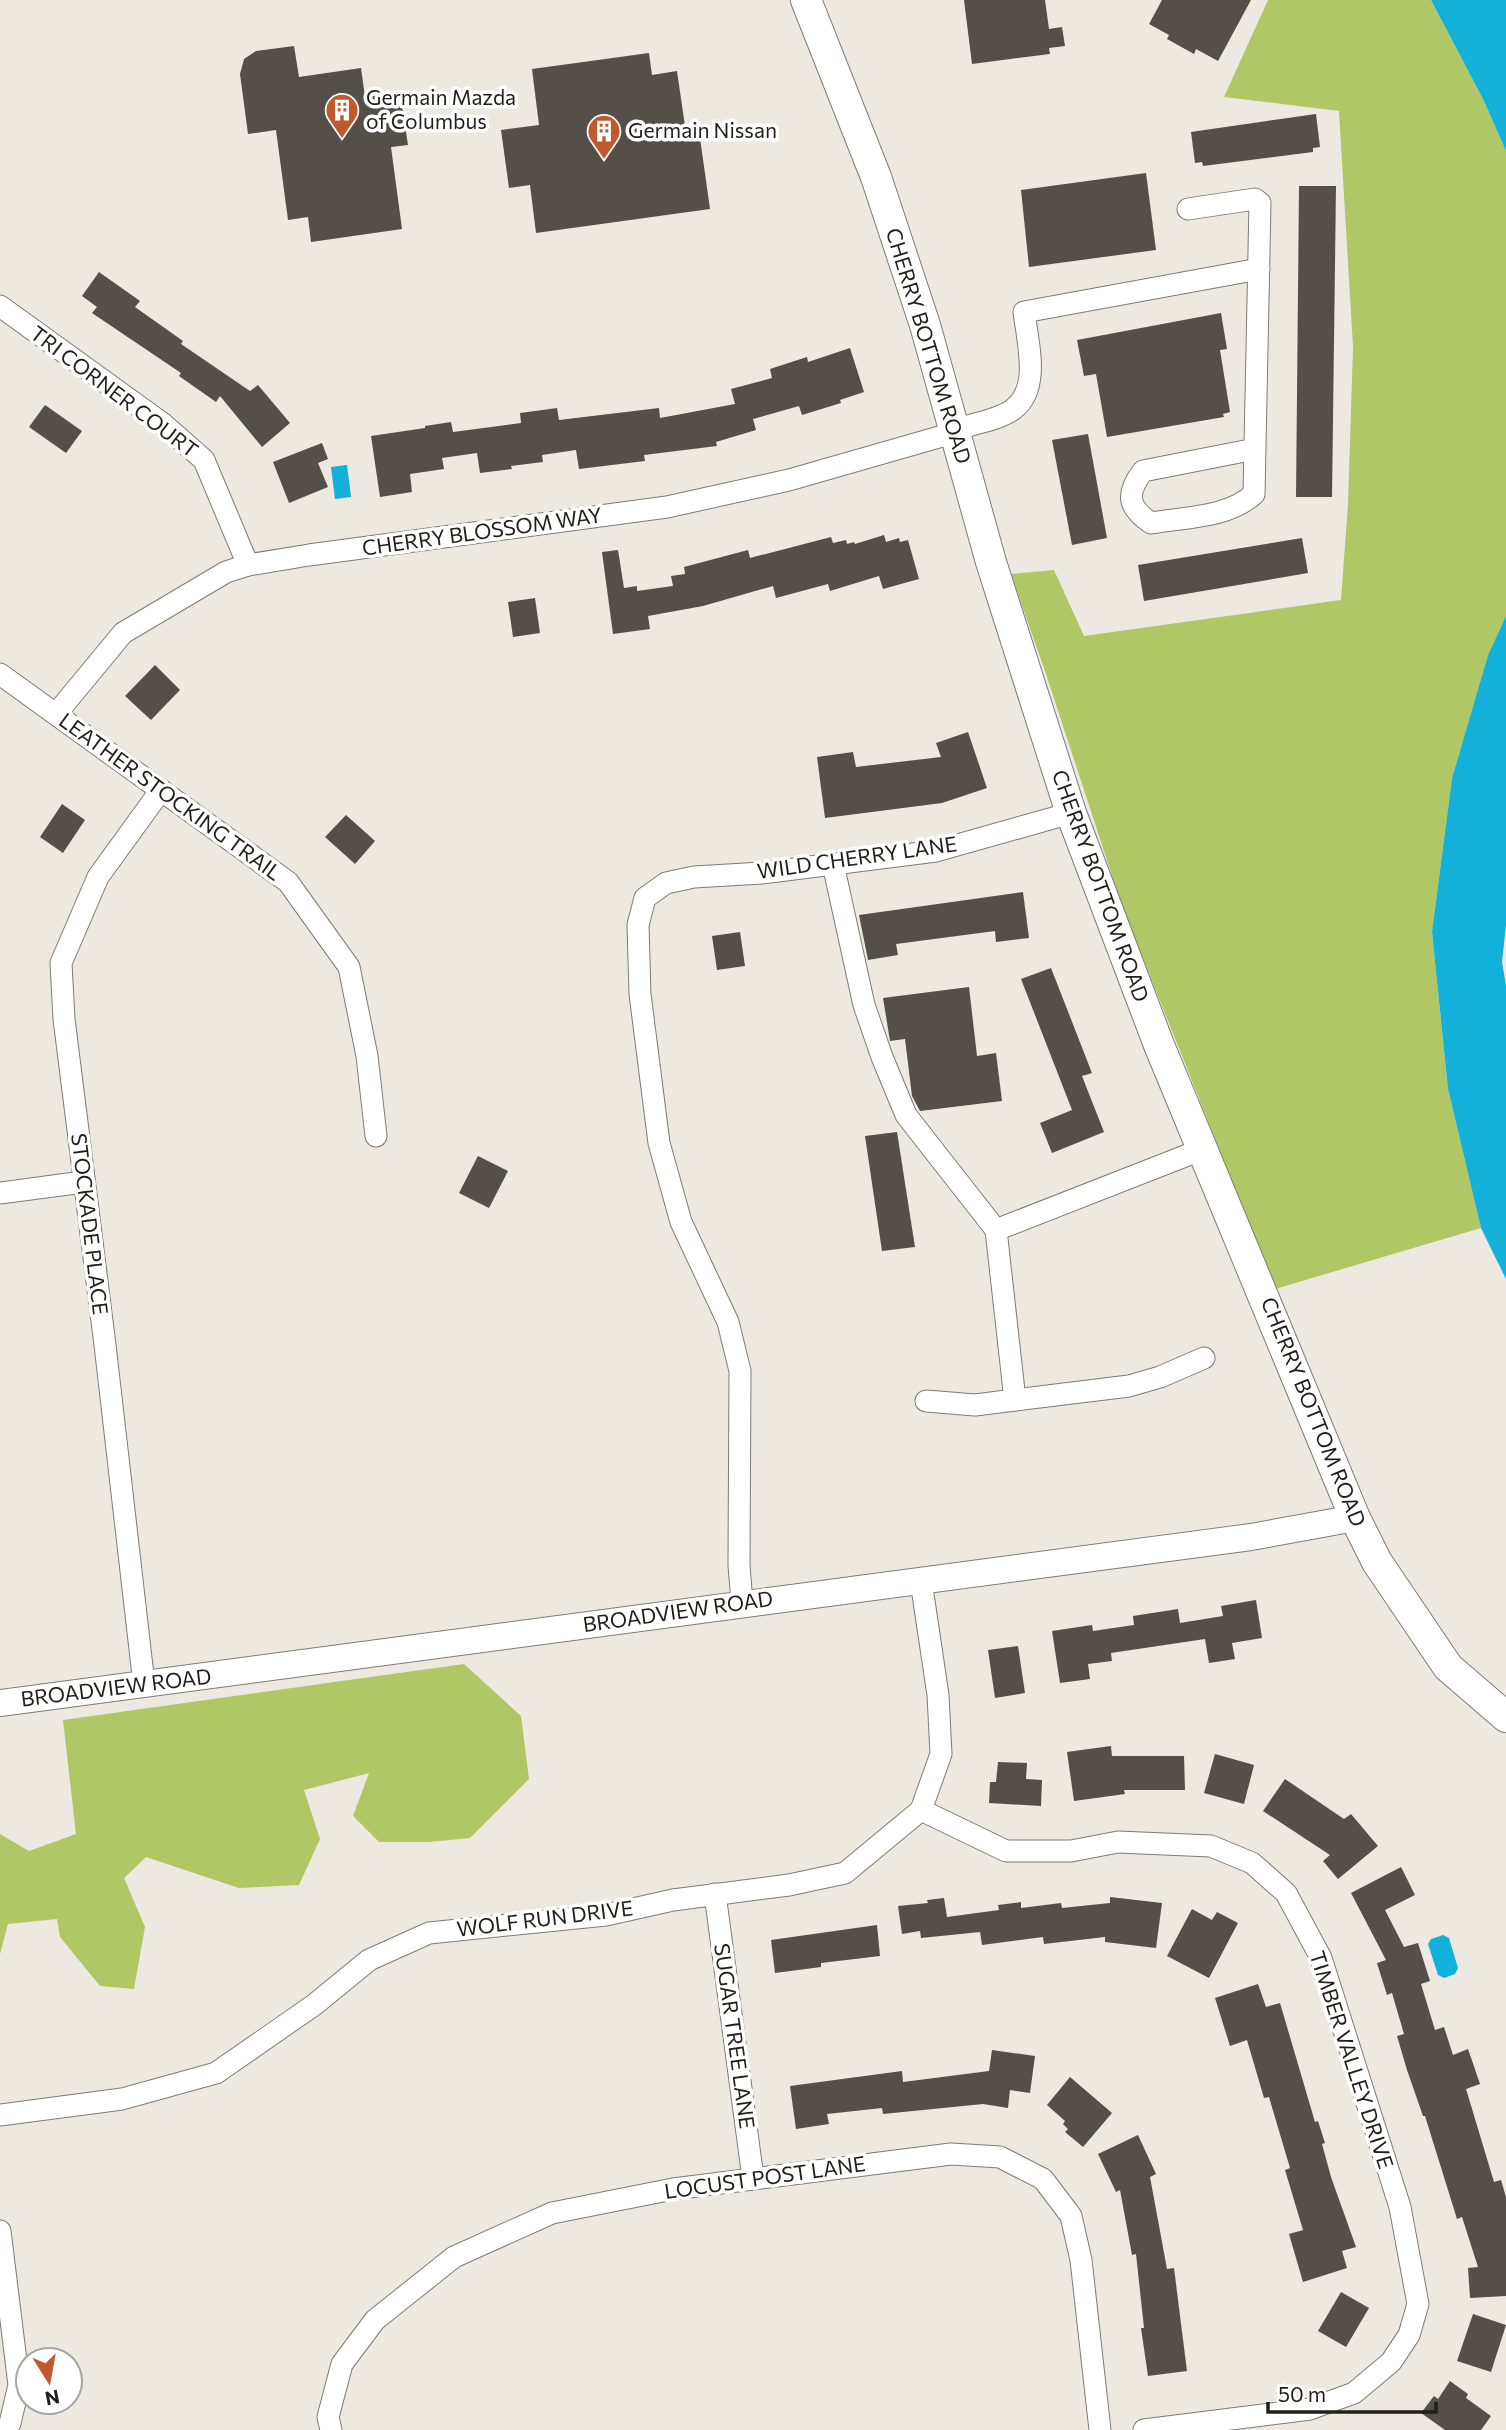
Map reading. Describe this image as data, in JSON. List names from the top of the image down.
{
  "streets": {
    "main road": ["CHERRY BOTTOM ROAD"],
    "street": [
      "TRI CORNER COURT",
      "CHERRY BLOSSOM WAY",
      "LEATHER STOCKING TRAIL",
      "WILD CHERRY LANE",
      "STOCKADE PLACE",
      "BROADVIEW ROAD",
      "WOLF RUN DRIVE",
      "SUGAR TREE LANE",
      "TIMBER VALLEY DRIVE",
      "LOCUST POST LANE"
    ]
  },
  "crossings": [
    ["CHERRY BOTTOM ROAD", "CHERRY BLOSSOM WAY"],
    ["CHERRY BOTTOM ROAD", "WILD CHERRY LANE"],
    ["CHERRY BOTTOM ROAD", "BROADVIEW ROAD"],
    ["TRI CORNER COURT", "CHERRY BLOSSOM WAY"],
    ["CHERRY BLOSSOM WAY", "LEATHER STOCKING TRAIL"],
    ["LEATHER STOCKING TRAIL", "STOCKADE PLACE"],
    ["WILD CHERRY LANE", "BROADVIEW ROAD"],
    ["STOCKADE PLACE", "BROADVIEW ROAD"],
    ["WOLF RUN DRIVE", "SUGAR TREE LANE"],
    ["WOLF RUN DRIVE", "TIMBER VALLEY DRIVE"],
    ["SUGAR TREE LANE", "LOCUST POST LANE"]
  ],
  "places": {
    "building": ["Germain Mazda of Columbus", "Germain Nissan"]
  },
  "scale_bar": "50 m",
  "north": "bottom"
}
